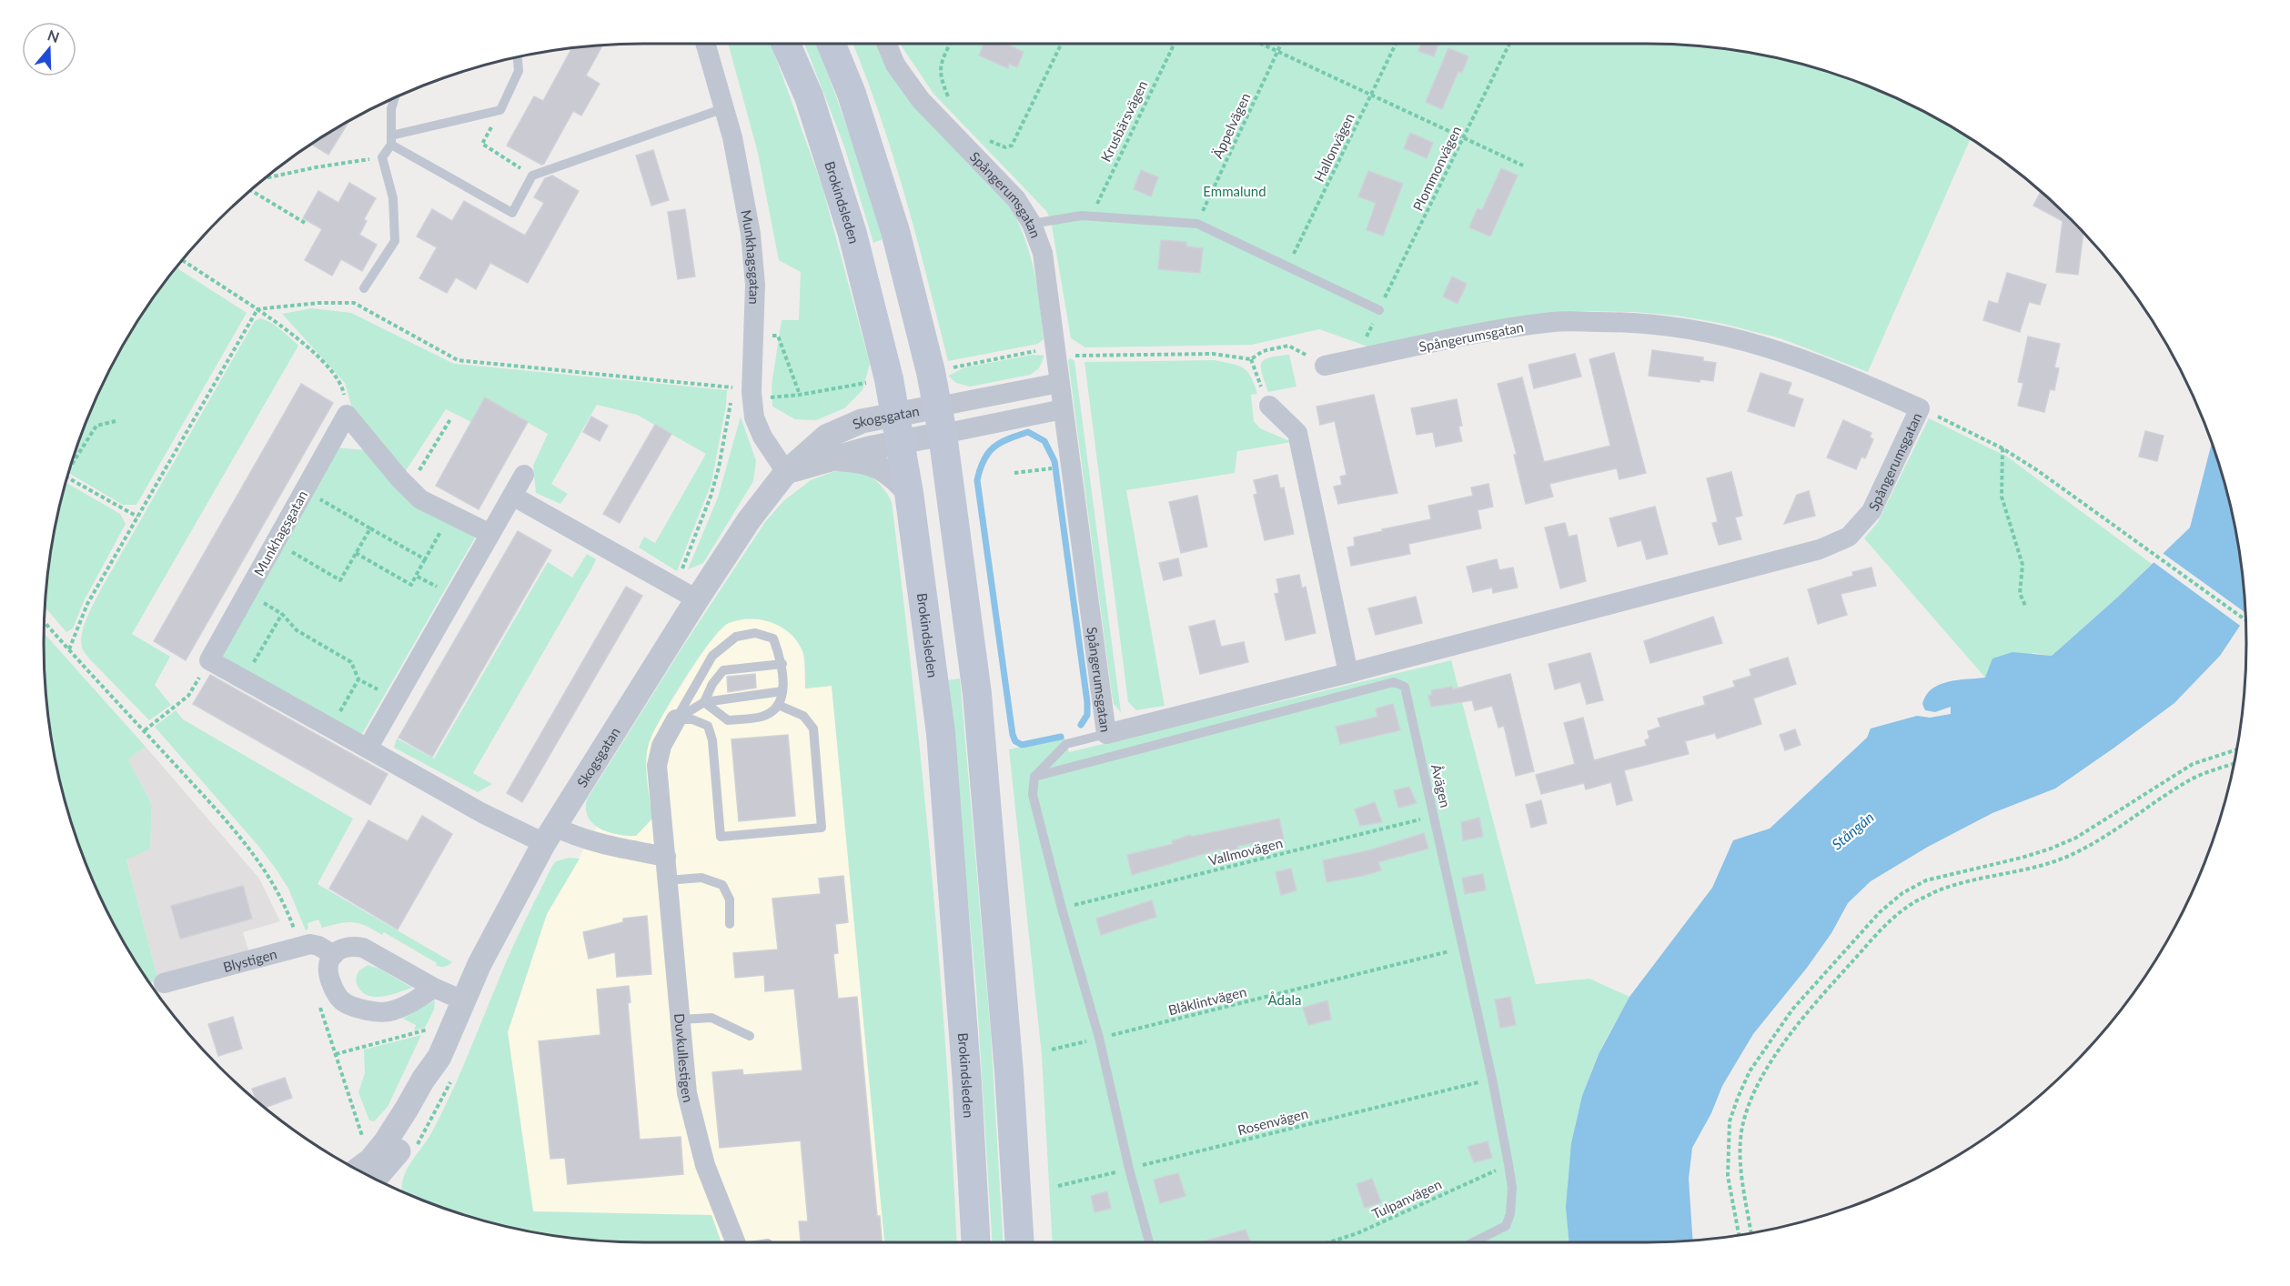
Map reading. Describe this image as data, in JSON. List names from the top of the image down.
{
  "streets": {
    "main road": ["Brokindsleden"],
    "street": [
      "Spångerumsgatan",
      "Munkhagsgatan",
      "Skogsgatan",
      "Blystigen",
      "Duvkullestigen"
    ],
    "lane": ["Åvägen"],
    "path": [
      "Krusbärsvägen",
      "Äppelvägen",
      "Hallonvägen",
      "Plommonvägen",
      "Vallmovägen",
      "Blåklintvägen",
      "Rosenvägen",
      "Tulpanvägen"
    ]
  },
  "crossings": [
    ["Brokindsleden", "Skogsgatan"],
    ["Munkhagsgatan", "Skogsgatan"],
    ["Åvägen", "Vallmovägen"],
    ["Åvägen", "Blåklintvägen"],
    ["Åvägen", "Rosenvägen"],
    ["Åvägen", "Tulpanvägen"]
  ],
  "water": ["Stångån"],
  "parks": ["Emmalund", "Ådala"],
  "north": "top"
}
